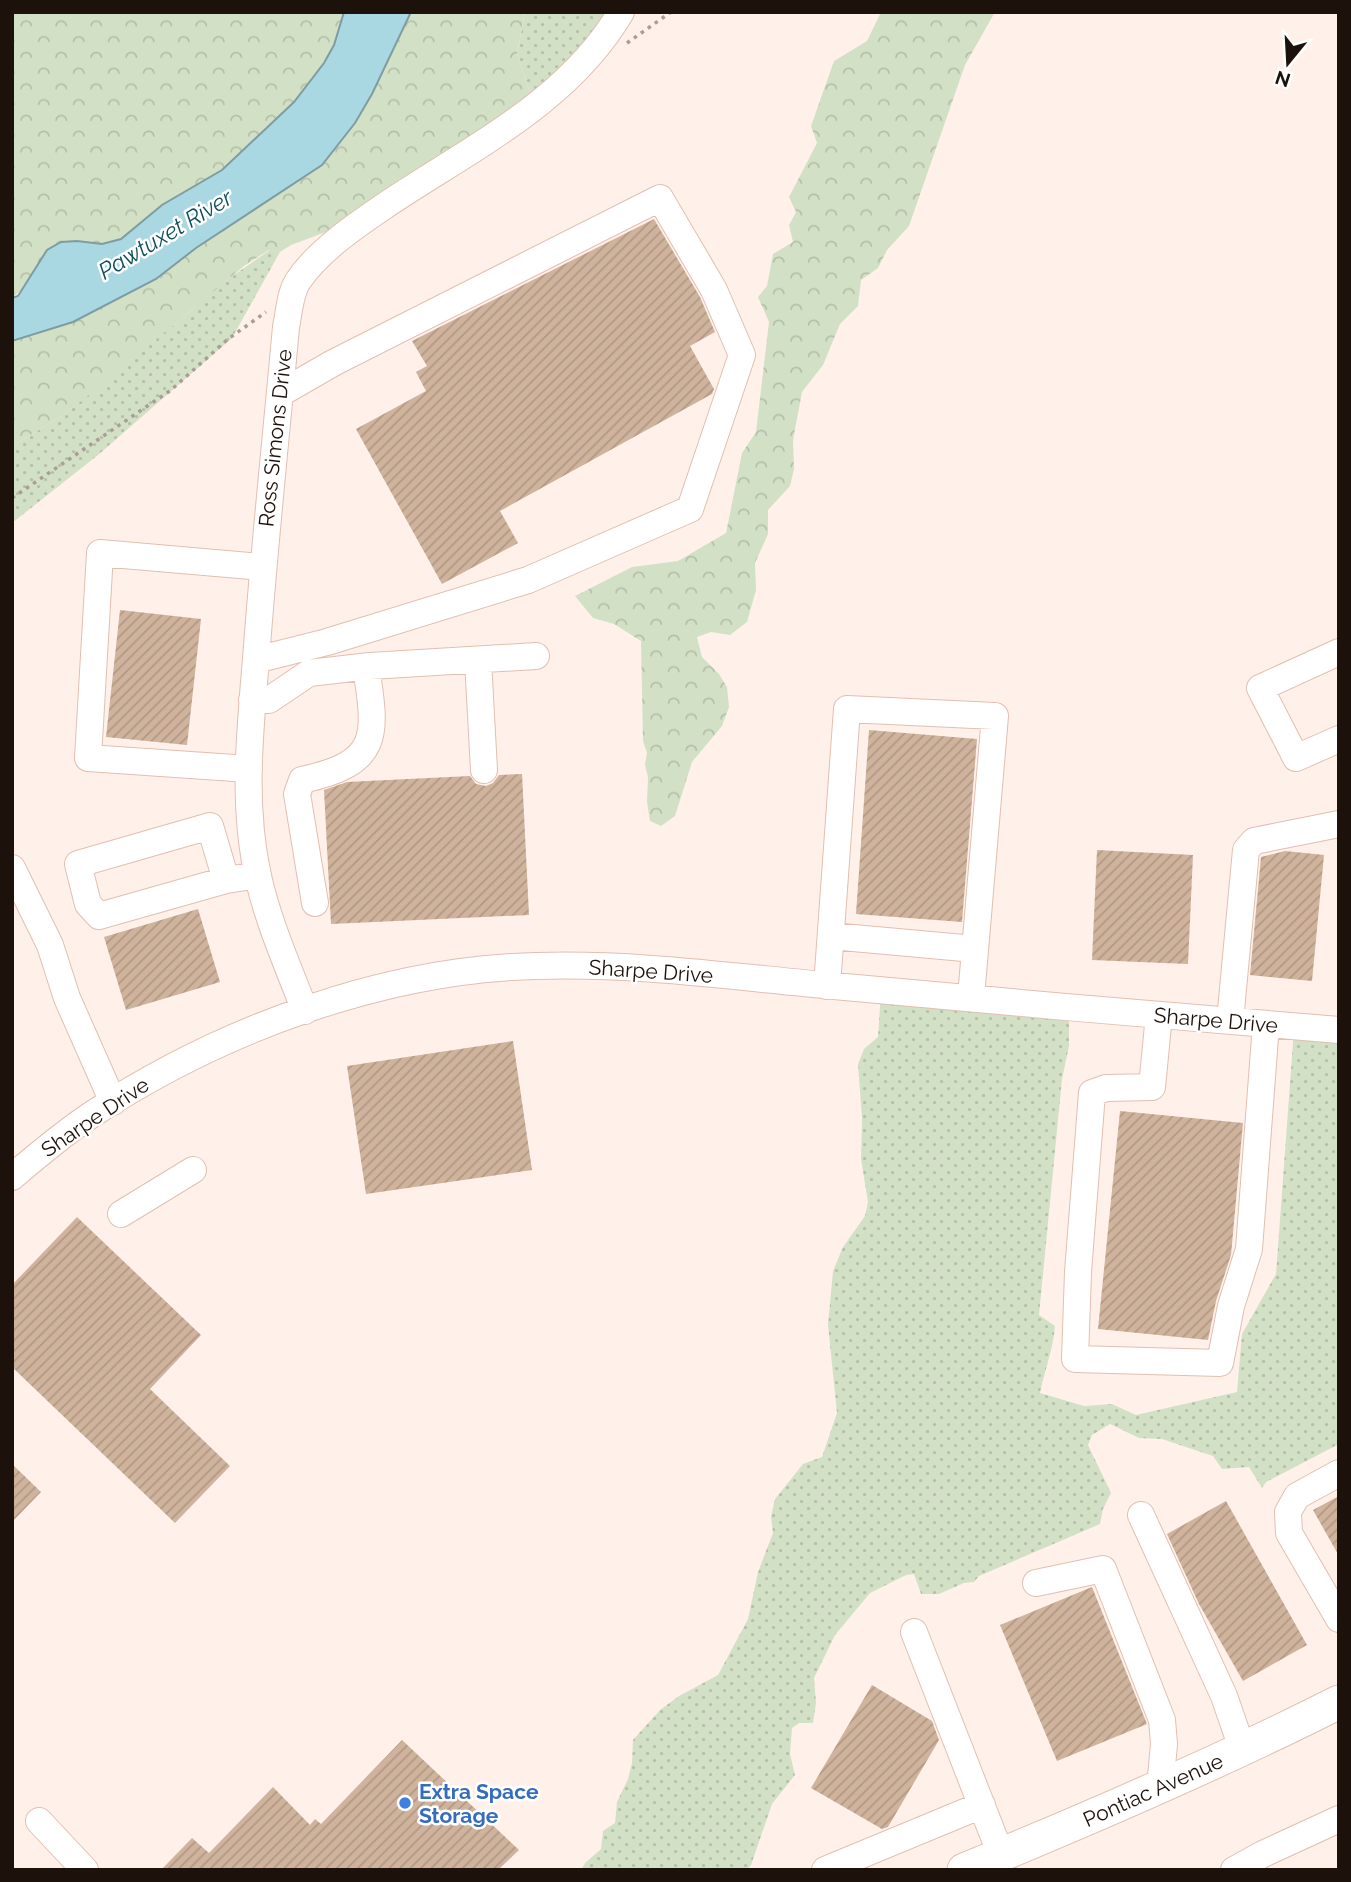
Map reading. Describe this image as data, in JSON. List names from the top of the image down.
{
  "streets": {
    "main road": ["Pontiac Avenue"],
    "street": ["Ross Simons Drive", "Sharpe Drive"]
  },
  "crossings": [
    ["Ross Simons Drive", "Sharpe Drive"]
  ],
  "water": ["Pawtuxet River"],
  "places": ["Extra Space Storage"],
  "north": "bottom"
}
